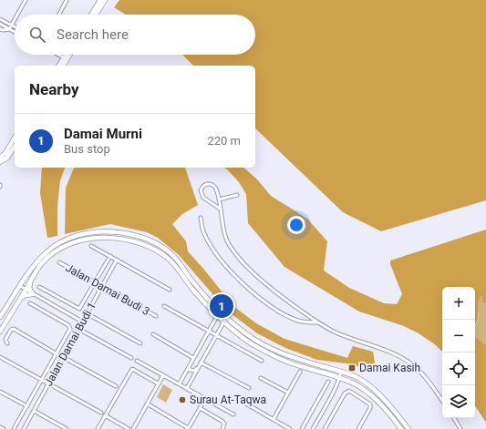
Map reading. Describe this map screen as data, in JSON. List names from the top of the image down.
{
  "streets": {
    "street": ["Jalan Damai Budi 3", "Jalan Damai Budi 1"]
  },
  "crossings": [
    ["Jalan Damai Budi 3", "Jalan Damai Budi 1"]
  ],
  "places": {
    "transit": ["Damai Kasih"],
    "other": ["Surau At-Taqwa"]
  },
  "page": {
    "search": "Search here",
    "heading": "Nearby",
    "list": [
      {
        "mark": "1",
        "name": "Damai Murni",
        "note": "Bus stop",
        "value": "220 m"
      }
    ],
    "map_buttons": ["+", "−"],
    "pins": "1"
  }
}
